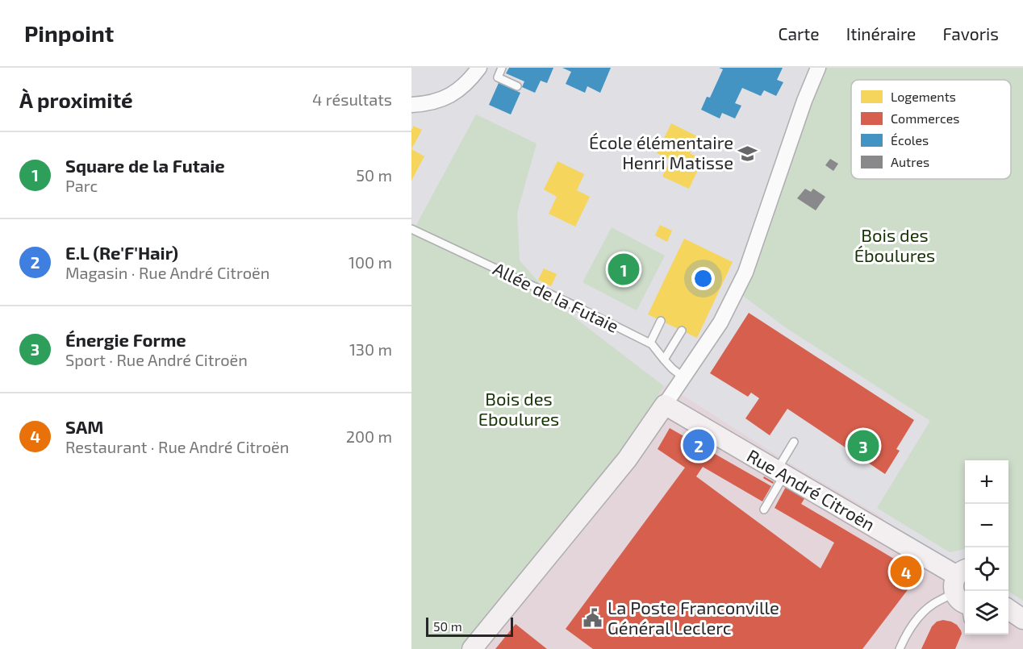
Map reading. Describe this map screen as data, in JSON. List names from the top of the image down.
{
  "streets": {
    "main road": ["Rue André Citroën"],
    "lane": ["Allée de la Futaie"]
  },
  "parks": ["Bois des Éboulures", "Bois des Eboulures"],
  "places": {
    "school or university": ["École élémentaire Henri Matisse"],
    "public building": ["La Poste Franconville Général Leclerc"]
  },
  "legend": [
    "Logements",
    "Commerces",
    "Écoles",
    "Autres"
  ],
  "scale_bar": "50 m",
  "page": {
    "header": "Pinpoint",
    "nav": ["Carte", "Itinéraire", "Favoris"],
    "heading": ["À proximité", "4 résultats"],
    "list": [
      {
        "mark": "1",
        "name": "Square de la Futaie",
        "note": "Parc",
        "value": "50 m"
      },
      {
        "mark": "2",
        "name": "E.L (Re'F'Hair)",
        "note": "Magasin · Rue André Citroën",
        "value": "100 m"
      },
      {
        "mark": "3",
        "name": "Énergie Forme",
        "note": "Sport · Rue André Citroën",
        "value": "130 m"
      },
      {
        "mark": "4",
        "name": "SAM",
        "note": "Restaurant · Rue André Citroën",
        "value": "200 m"
      }
    ],
    "pins": [
      "1",
      "2",
      "3",
      "4"
    ],
    "map_buttons": ["+", "−"],
    "scale": "50 m"
  }
}
